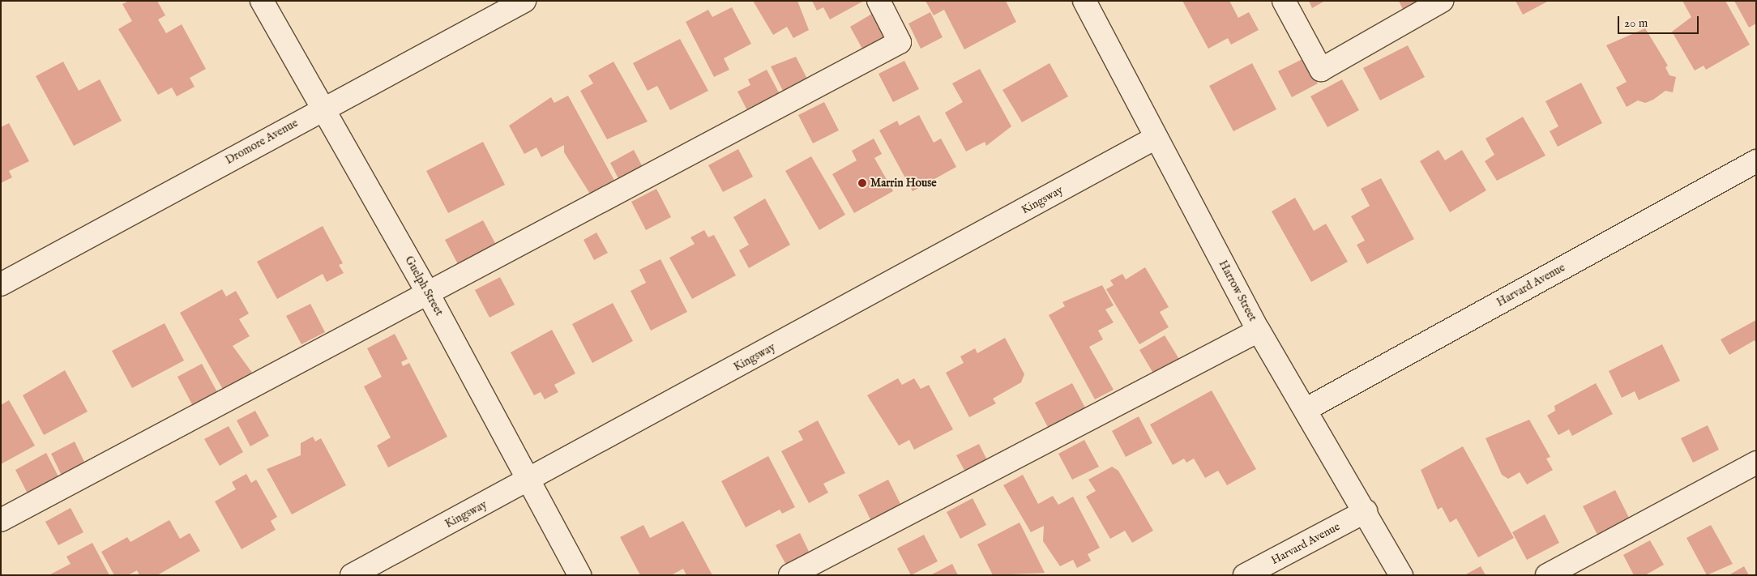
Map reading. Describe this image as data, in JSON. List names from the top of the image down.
{
  "streets": {
    "street": [
      "Dromore Avenue",
      "Kingsway",
      "Harvard Avenue",
      "Guelph Street",
      "Harrow Street"
    ]
  },
  "crossings": [
    ["Dromore Avenue", "Guelph Street"],
    ["Kingsway", "Guelph Street"],
    ["Kingsway", "Harrow Street"],
    ["Harvard Avenue", "Harrow Street"]
  ],
  "places": ["Marrin House"],
  "scale_bar": "20 m"
}
